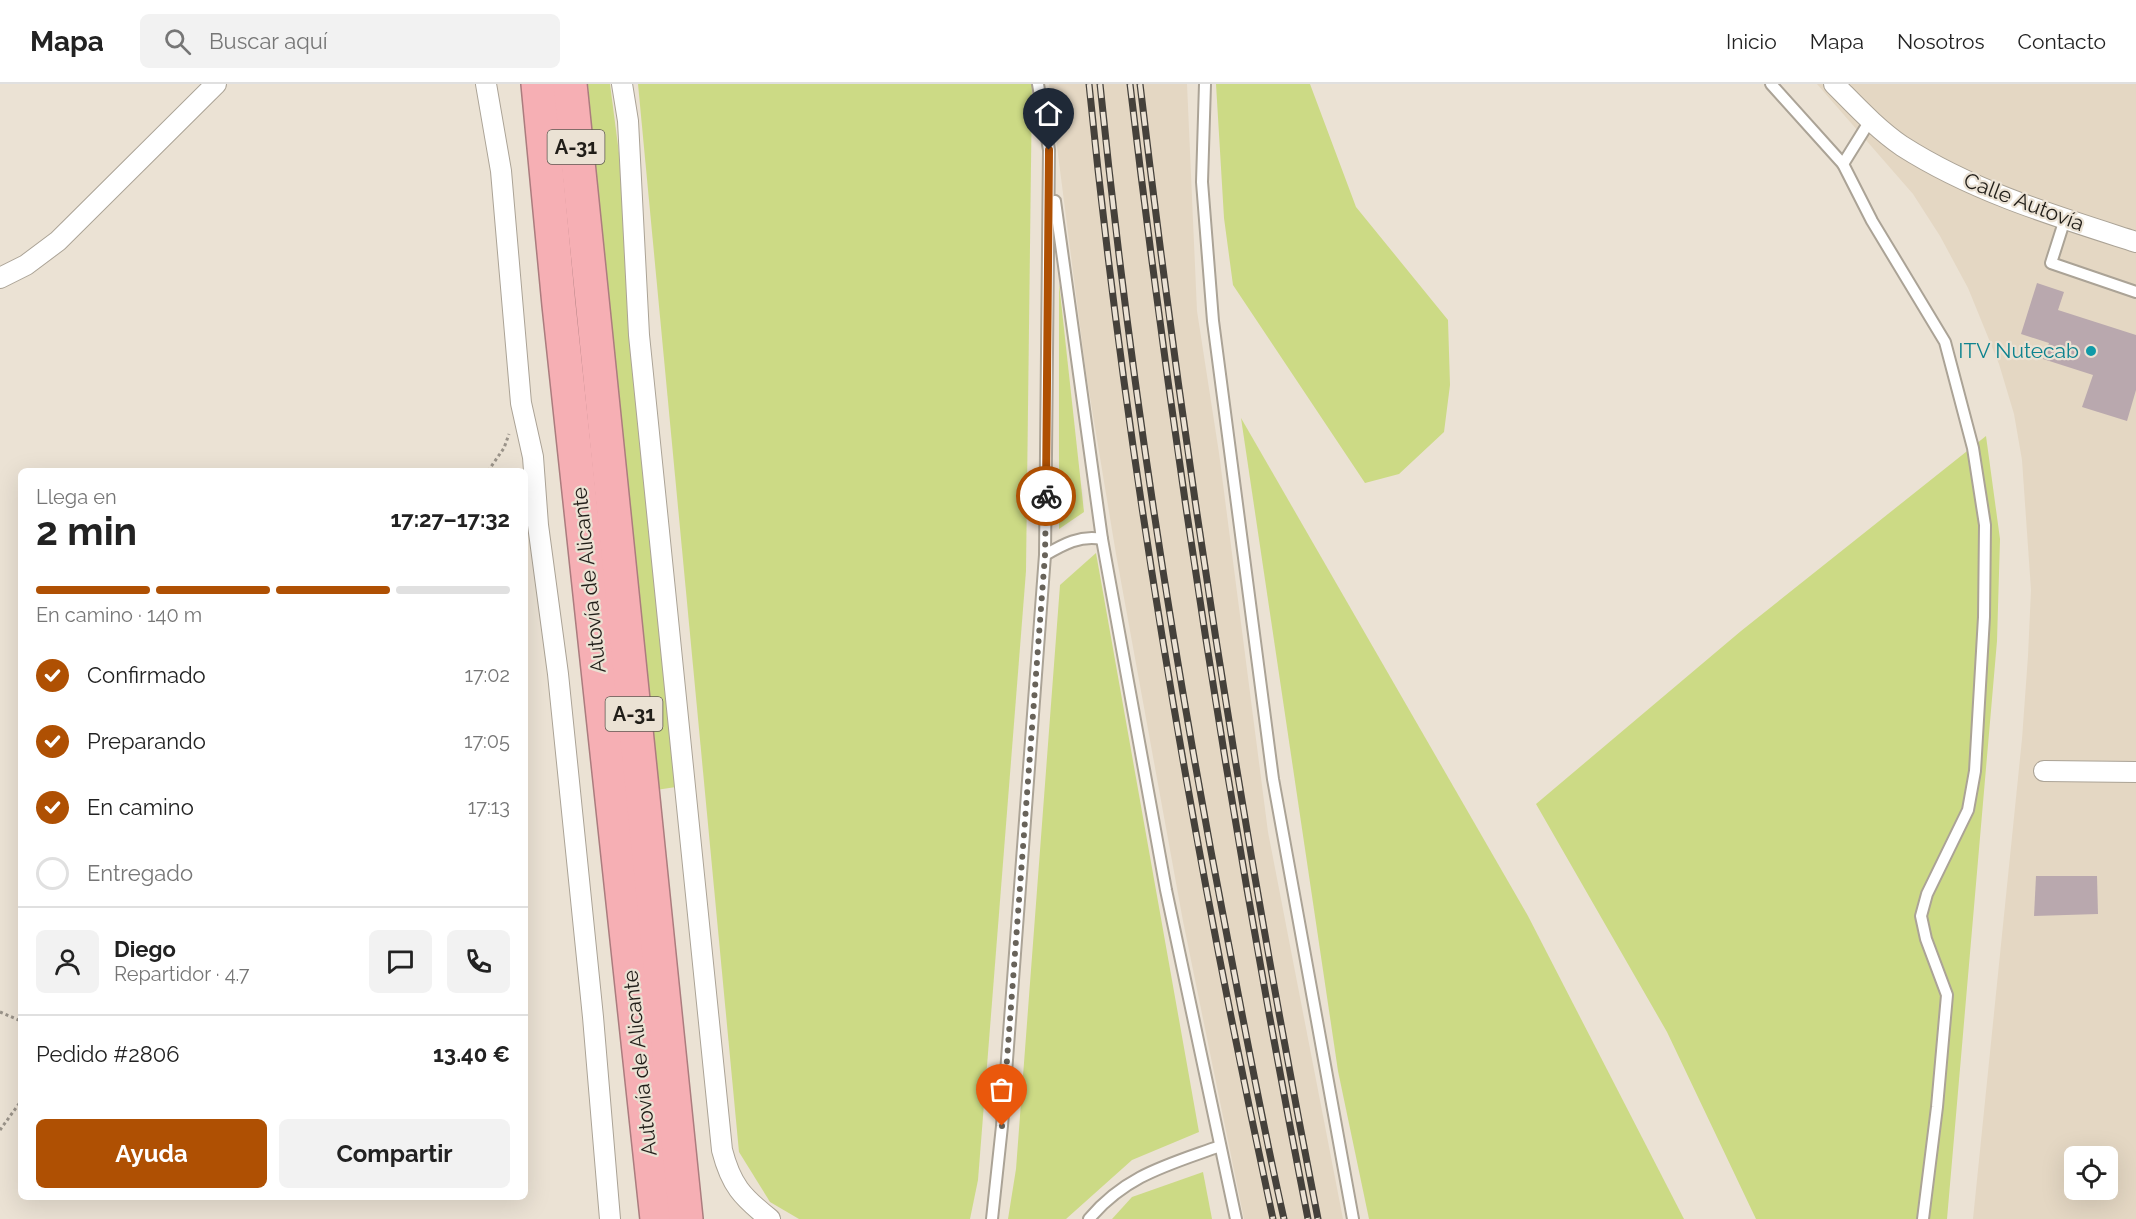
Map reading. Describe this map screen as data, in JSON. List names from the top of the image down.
{
  "streets": {
    "highway": ["A-31", "Autovía de Alicante"],
    "street": ["Calle Autovía"]
  },
  "places": ["ITV Nutecab"],
  "page": {
    "header": "Mapa",
    "search": "Buscar aquí",
    "nav": [
      "Inicio",
      "Mapa",
      "Nosotros",
      "Contacto"
    ],
    "heading": ["2 min", "Llega en", "17:27–17:32"],
    "panel": [
      "Diego",
      "Repartidor · 4.7",
      "Pedido #2806",
      "13.40 €"
    ],
    "bar": "En camino · 140 m",
    "list": [
      ["Confirmado", "17:02"],
      ["Preparando", "17:05"],
      ["En camino", "17:13"],
      "Entregado"
    ],
    "buttons": ["Ayuda", "Compartir"]
  }
}
